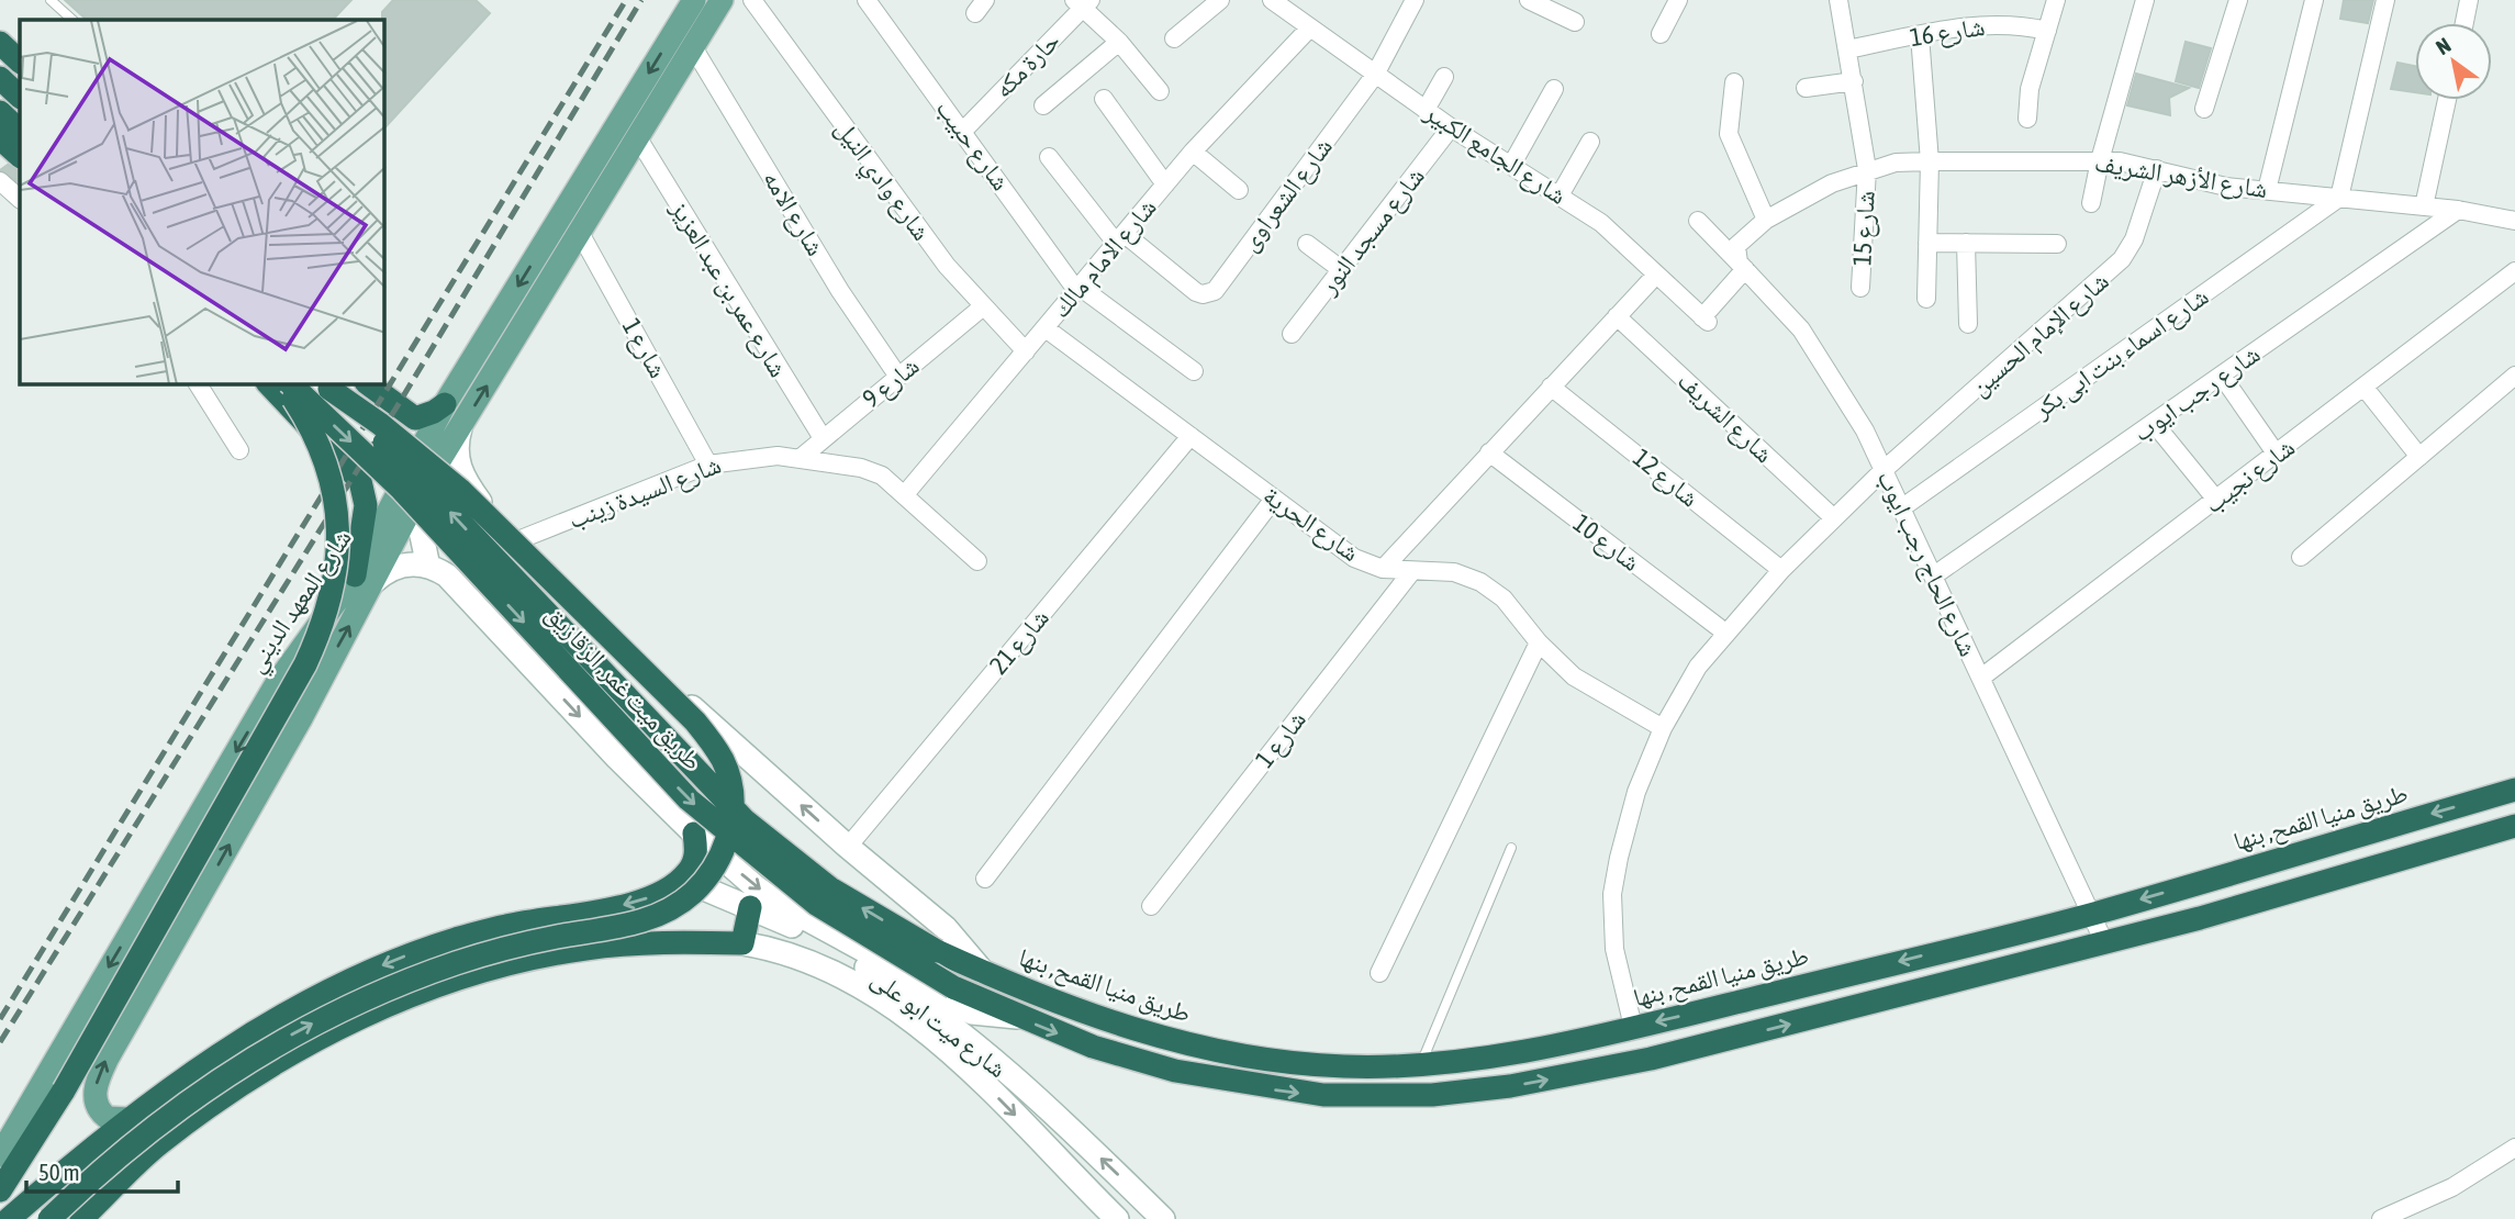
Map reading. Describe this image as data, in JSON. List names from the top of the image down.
{
  "streets": {
    "highway": ["طريق ميت غمر, الزقازيق", "طريق منيا القمح, بنها"],
    "main road": ["شارع المعهد الديني"],
    "street": [
      "شارع 16",
      "حارة مكه",
      "شارع حبيب",
      "شارع الجامع الكبير",
      "شارع الأزهر الشريف",
      "شارع وادي النيل",
      "شارع الشعراوى",
      "شارع الامه",
      "شارع 15",
      "شارع مسجد النور",
      "شارع الامام مالك",
      "شارع عمر بن عبد العزيز",
      "شارع الإمام الحسين",
      "شارع 1",
      "شارع اسماء بنت ابى بكر",
      "شارع 9",
      "شارع رجب ايوب",
      "شارع الشريف",
      "شارع نجيب",
      "شارع 12",
      "شارع السيدة زينب",
      "شارع الحرية",
      "شارع 10",
      "شارع الحاج رجب ايوب",
      "شارع 21",
      "شارع ميت ابو على"
    ]
  },
  "crossings": [
    ["شارع 16", "شارع 15"],
    ["حارة مكه", "شارع حبيب"],
    ["شارع حبيب", "شارع الامام مالك"],
    ["شارع الجامع الكبير", "شارع الشعراوى"],
    ["شارع الجامع الكبير", "شارع مسجد النور"],
    ["شارع الجامع الكبير", "شارع الامام مالك"],
    ["شارع الجامع الكبير", "شارع الحاج رجب ايوب"],
    ["شارع الأزهر الشريف", "شارع 15"],
    ["شارع الأزهر الشريف", "شارع الإمام الحسين"],
    ["شارع الأزهر الشريف", "شارع اسماء بنت ابى بكر"],
    ["شارع الأزهر الشريف", "شارع رجب ايوب"],
    ["شارع وادي النيل", "شارع الامام مالك"],
    ["شارع وادي النيل", "شارع 9"],
    ["شارع الشعراوى", "شارع الامام مالك"],
    ["شارع الامه", "شارع 9"],
    ["شارع الامه", "شارع المعهد الديني"],
    ["شارع الامام مالك", "شارع السيدة زينب"],
    ["شارع الامام مالك", "شارع الحرية"],
    ["شارع عمر بن عبد العزيز", "شارع 9"],
    ["شارع عمر بن عبد العزيز", "شارع المعهد الديني"],
    ["شارع الإمام الحسين", "شارع الشريف"],
    ["شارع الإمام الحسين", "شارع 12"],
    ["شارع الإمام الحسين", "شارع الحرية"],
    ["شارع الإمام الحسين", "شارع 10"],
    ["شارع الإمام الحسين", "شارع الحاج رجب ايوب"],
    ["شارع الإمام الحسين", "طريق منيا القمح, بنها"],
    ["شارع 1", "شارع السيدة زينب"],
    ["شارع 1", "شارع الحرية"],
    ["شارع 1", "شارع المعهد الديني"],
    ["شارع اسماء بنت ابى بكر", "شارع الحاج رجب ايوب"],
    ["شارع 9", "شارع السيدة زينب"],
    ["شارع رجب ايوب", "شارع الحاج رجب ايوب"],
    ["شارع نجيب", "شارع الحاج رجب ايوب"],
    ["شارع الحرية", "شارع 21"],
    ["شارع الحاج رجب ايوب", "طريق منيا القمح, بنها"],
    ["طريق ميت غمر, الزقازيق", "طريق منيا القمح, بنها"]
  ],
  "scale_bar": "50 m",
  "north": "top left"
}
